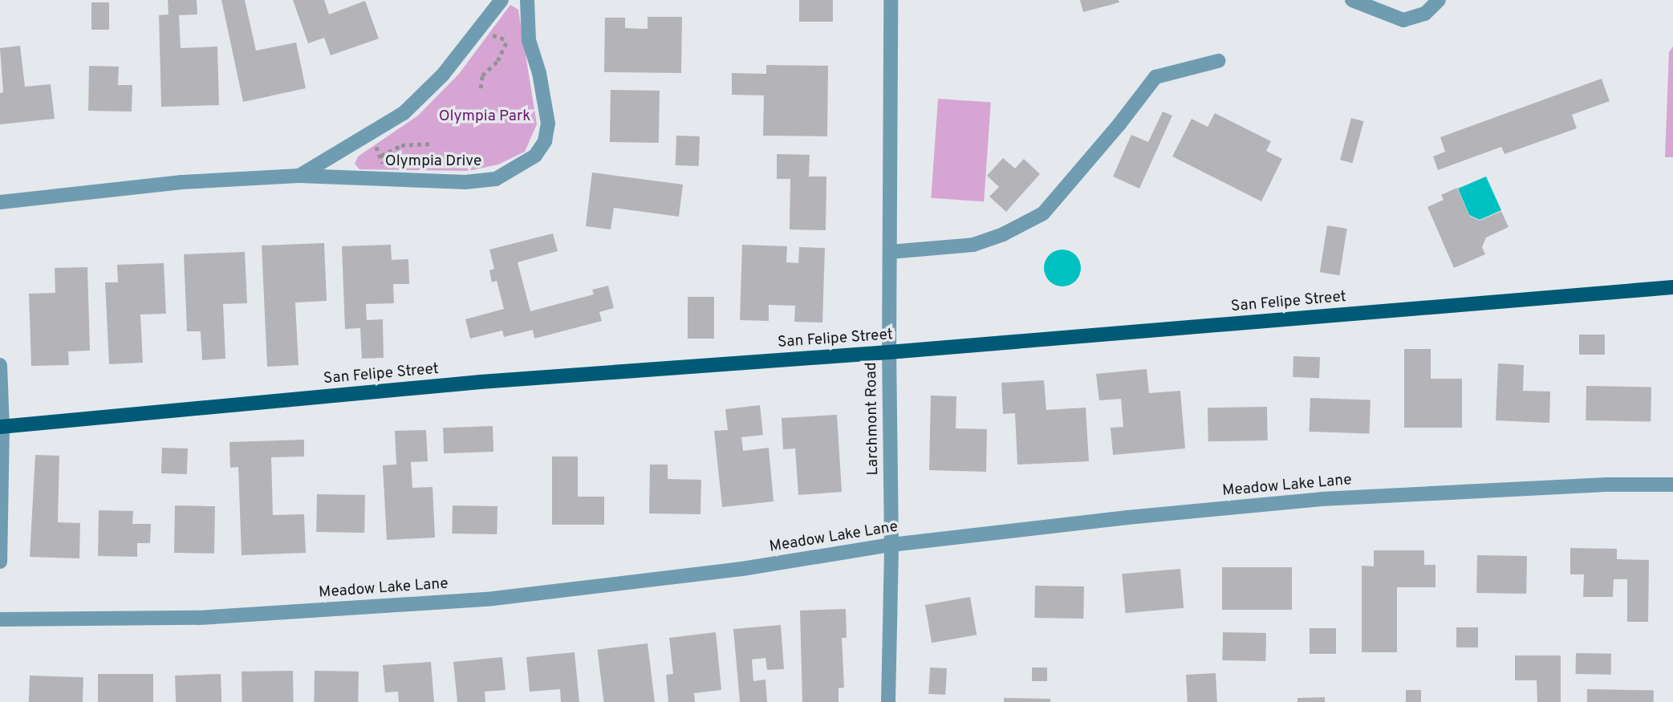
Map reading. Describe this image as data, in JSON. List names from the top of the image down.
{
  "streets": {
    "main road": ["San Felipe Street"],
    "street": ["Olympia Drive", "Larchmont Road", "Meadow Lake Lane"]
  },
  "crossings": [
    ["San Felipe Street", "Larchmont Road"],
    ["Larchmont Road", "Meadow Lake Lane"]
  ],
  "parks": ["Olympia Park"]
}
